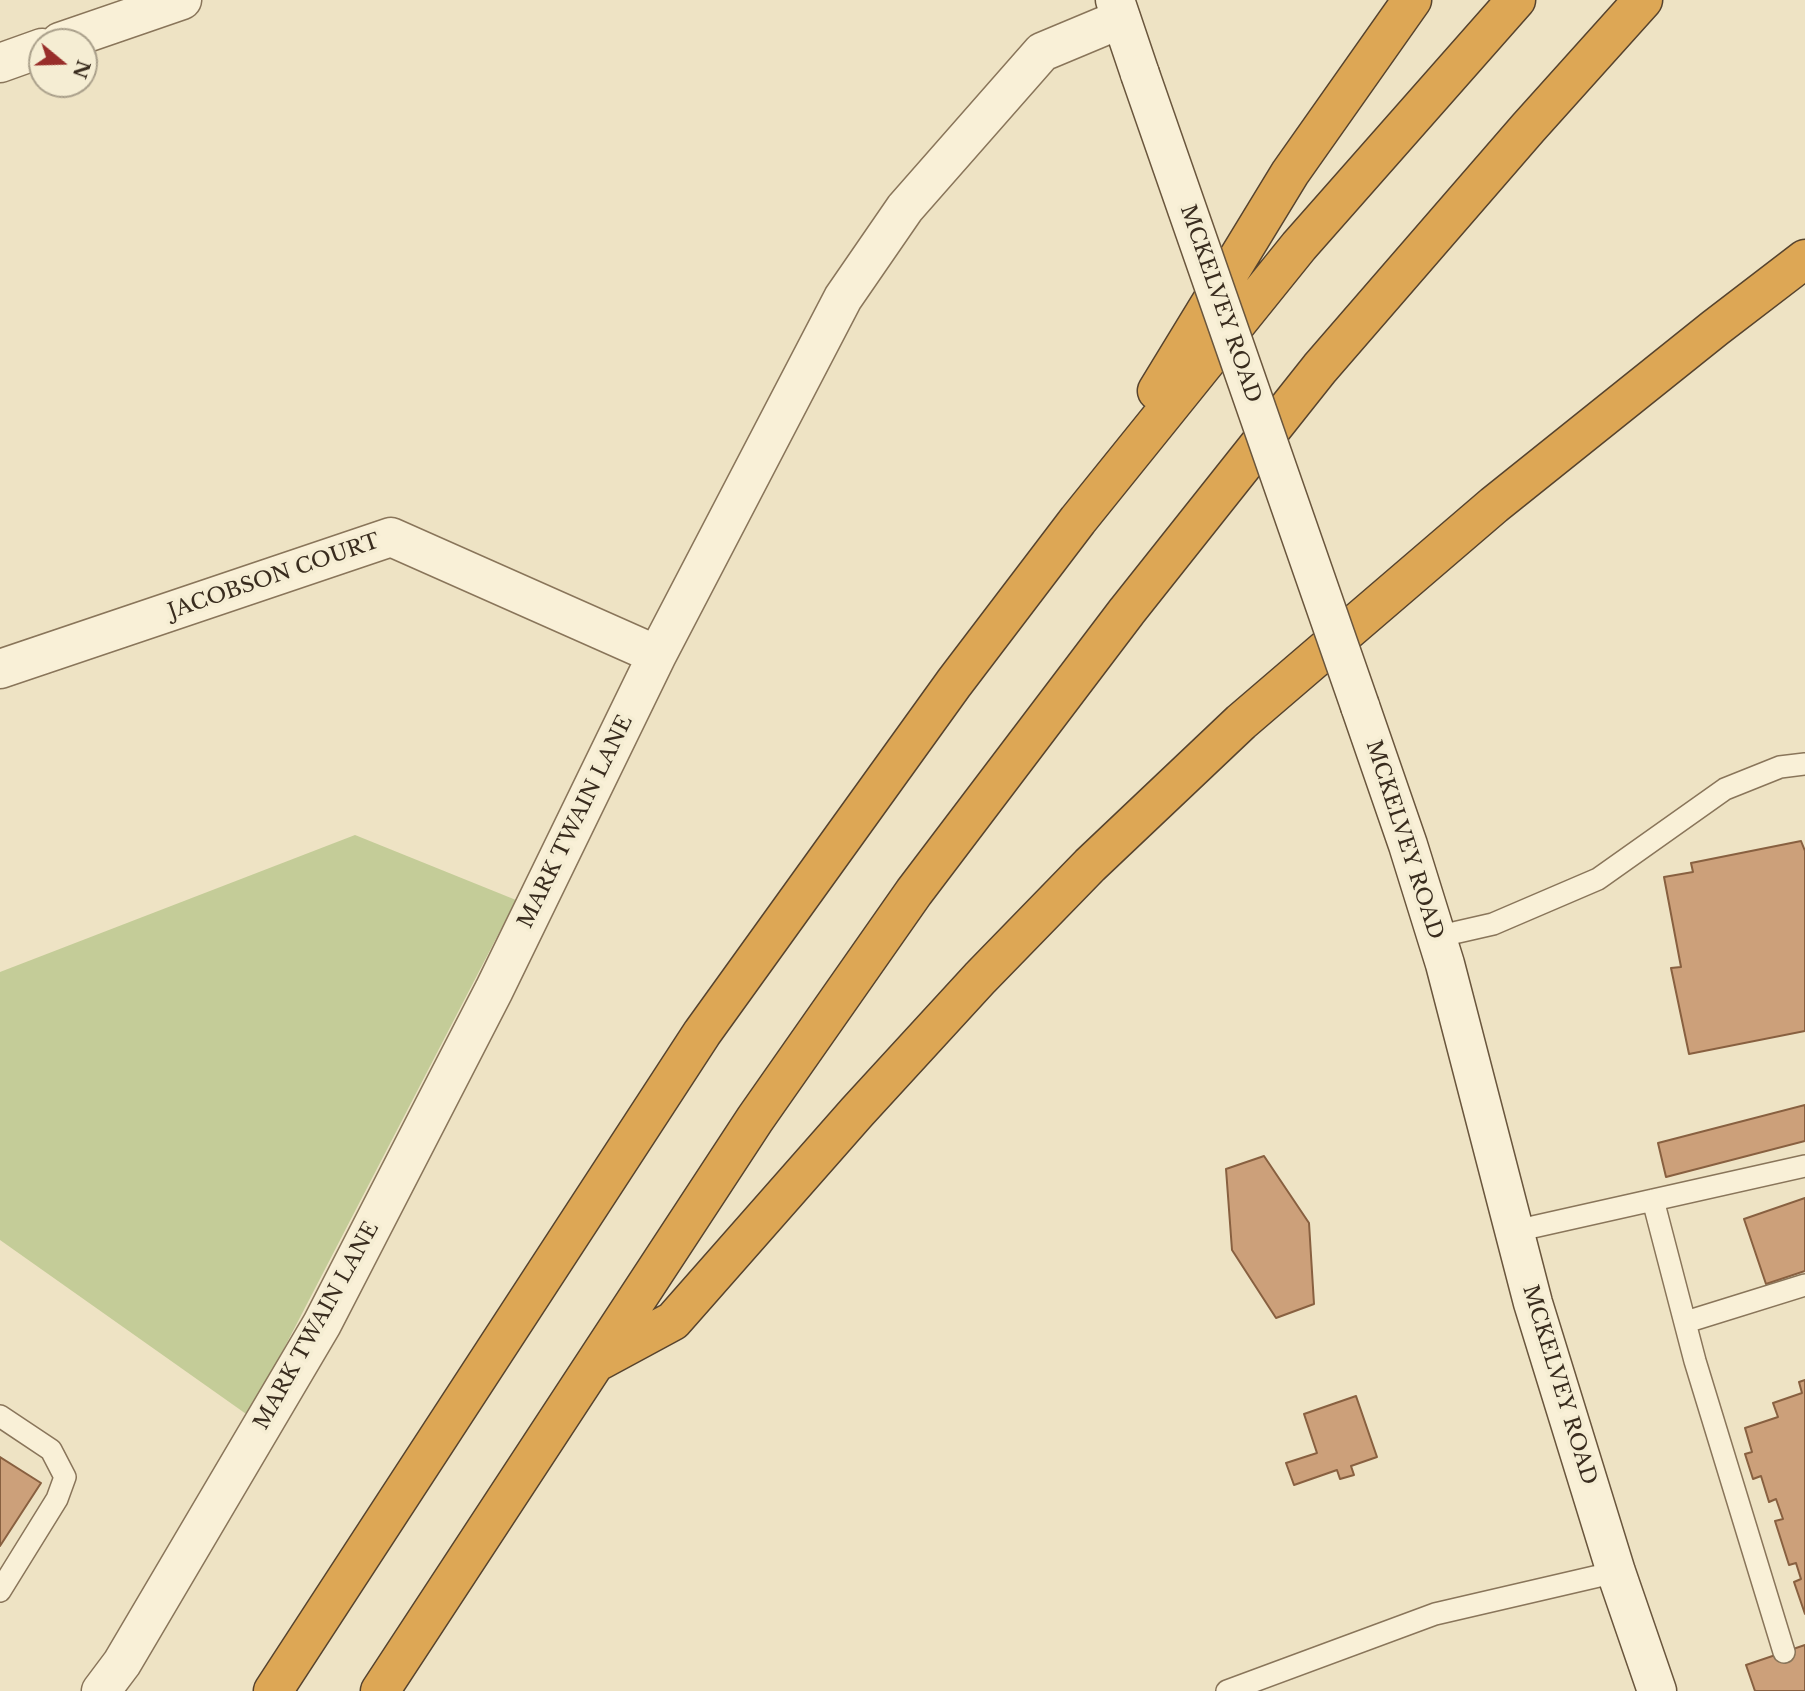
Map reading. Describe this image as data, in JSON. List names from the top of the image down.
{
  "streets": {
    "street": ["MCKELVEY ROAD", "JACOBSON COURT", "MARK TWAIN LANE"]
  },
  "crossings": [
    ["MCKELVEY ROAD", "MARK TWAIN LANE"],
    ["JACOBSON COURT", "MARK TWAIN LANE"]
  ],
  "north": "right"
}
